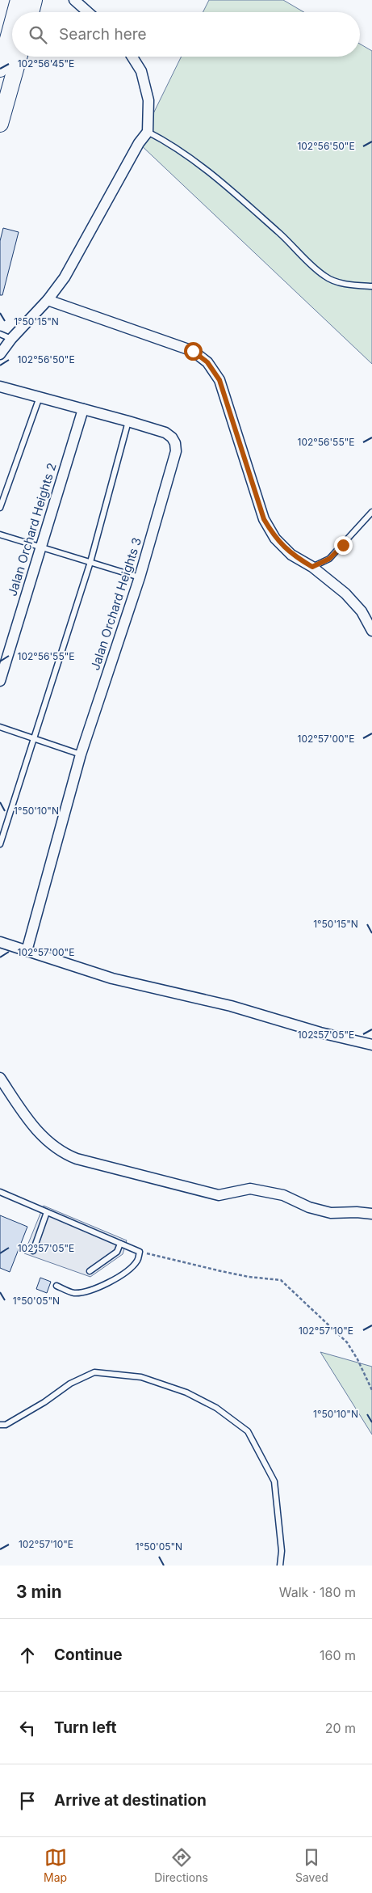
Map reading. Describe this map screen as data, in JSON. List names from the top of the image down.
{
  "streets": {
    "street": ["Jalan Orchard Heights 2", "Jalan Orchard Heights 3"]
  },
  "crossings": [
    ["Jalan Orchard Heights 2", "Jalan Orchard Heights 3"]
  ],
  "page": {
    "search": "Search here",
    "heading": ["3 min", "Walk · 180 m"],
    "list": [
      ["Continue", "160 m"],
      ["Turn left", "20 m"],
      "Arrive at destination"
    ],
    "nav": ["Map", "Directions", "Saved"]
  },
  "coordinates": [
    "102°56'45\"E",
    "102°56'50\"E",
    "1°50'15\"N",
    "102°56'55\"E",
    "102°57'00\"E",
    "1°50'10\"N",
    "102°57'05\"E",
    "1°50'05\"N",
    "102°57'10\"E"
  ]
}
